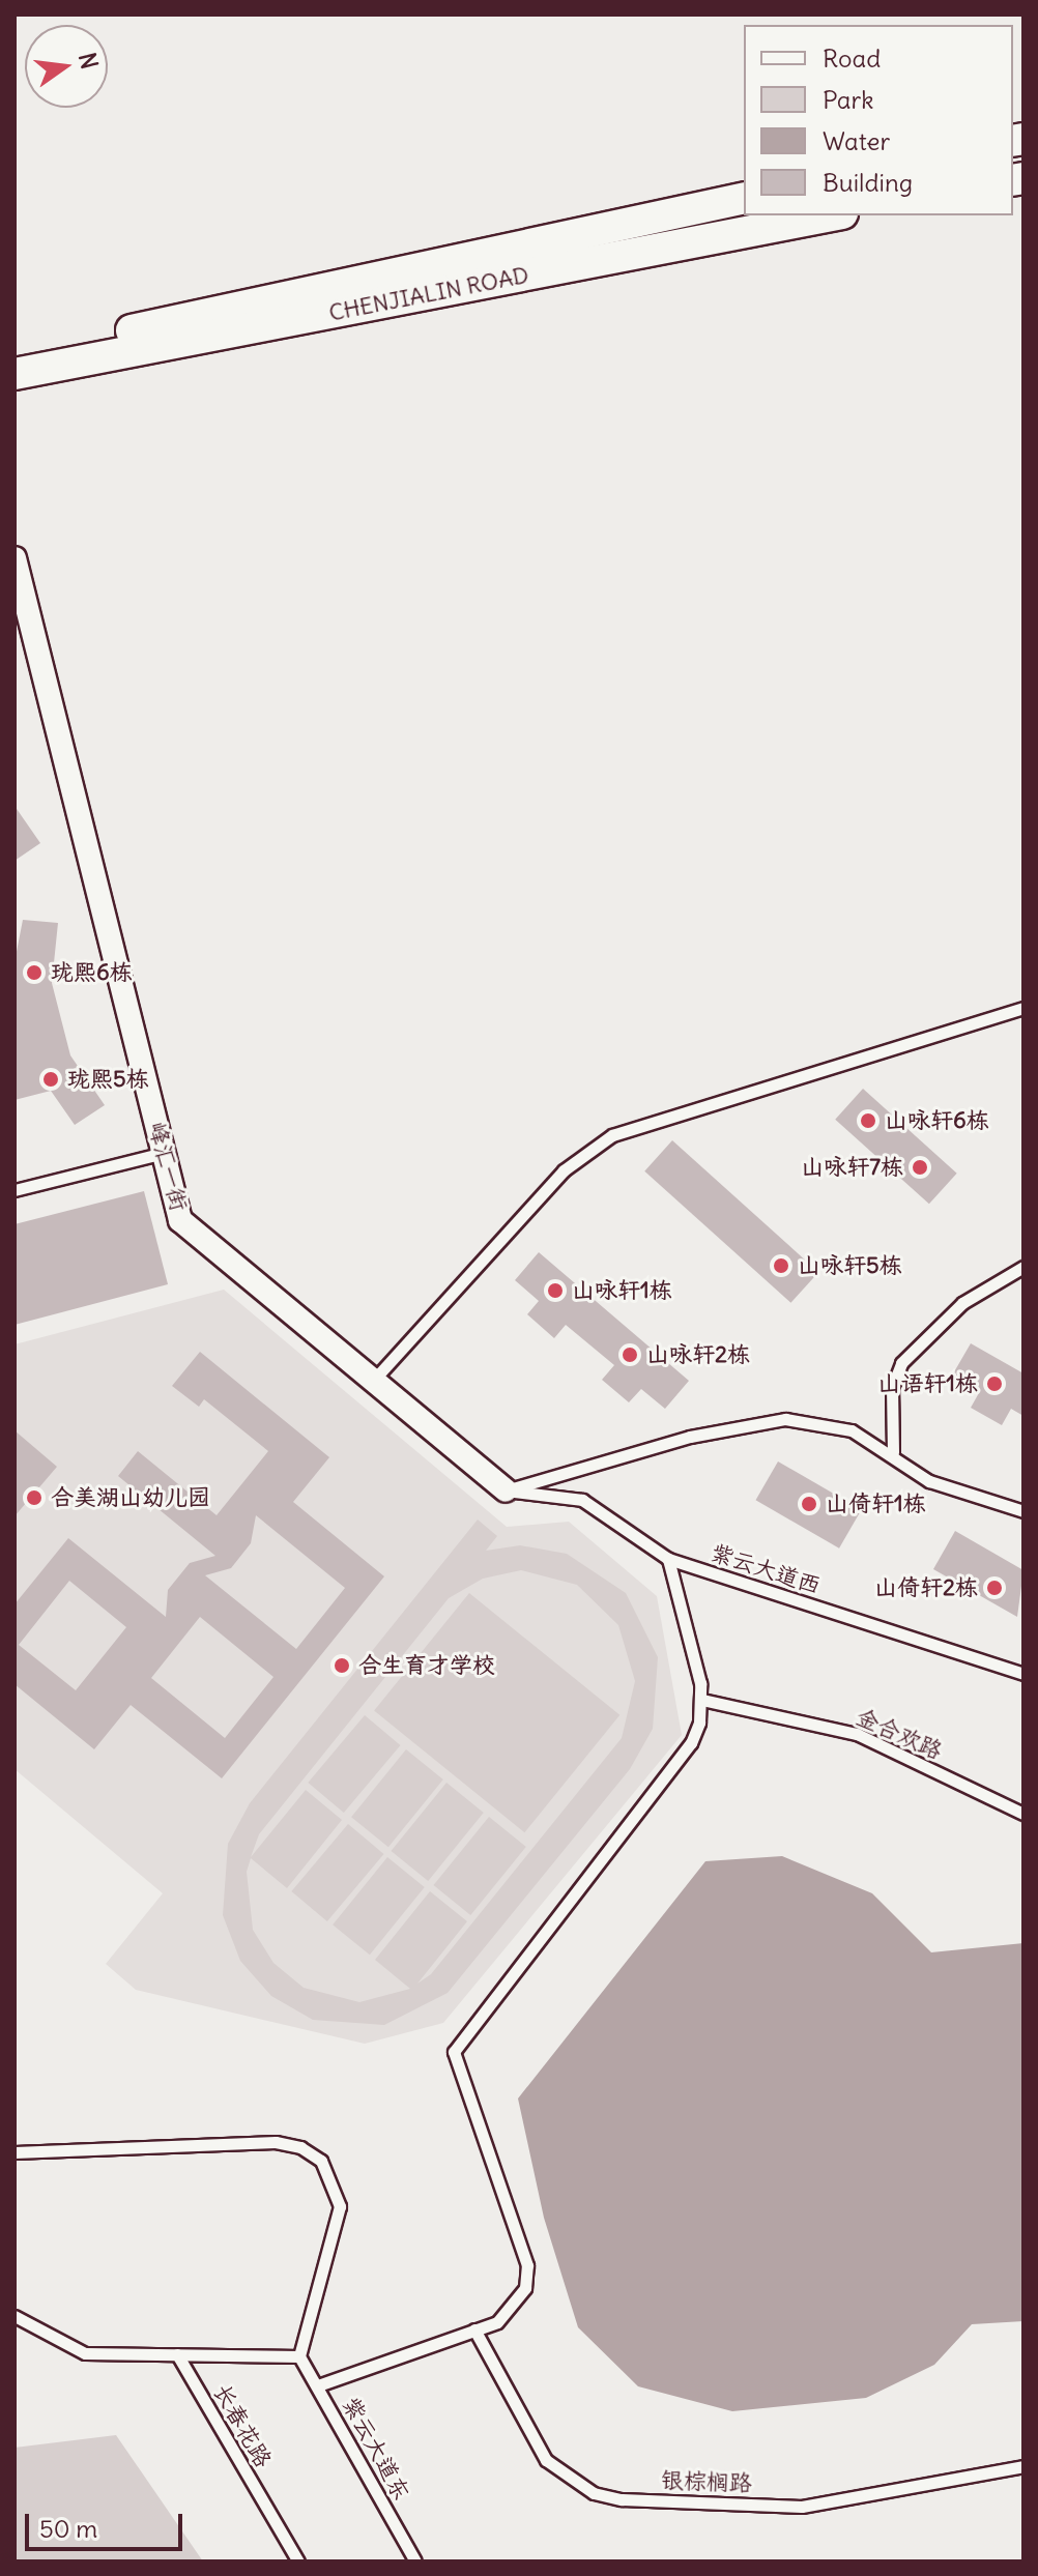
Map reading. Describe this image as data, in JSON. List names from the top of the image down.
{
  "streets": {
    "main road": ["CHENJIALIN ROAD"],
    "street": ["峰汇一街"],
    "lane": [
      "紫云大道西",
      "金合欢路",
      "长春花路",
      "紫云大道东",
      "银棕榈路"
    ]
  },
  "crossings": [
    ["峰汇一街", "紫云大道西"],
    ["长春花路", "紫云大道东"]
  ],
  "places": [
    "珑熙6栋",
    "珑熙5栋",
    "山咏轩6栋",
    "山咏轩7栋",
    "山咏轩5栋",
    "山咏轩1栋",
    "山咏轩2栋",
    "山语轩1栋",
    "合美湖山幼儿园",
    "山倚轩1栋",
    "山倚轩2栋",
    "合生育才学校"
  ],
  "legend": [
    "Road",
    "Park",
    "Water",
    "Building"
  ],
  "scale_bar": "50 m",
  "north": "right"
}
